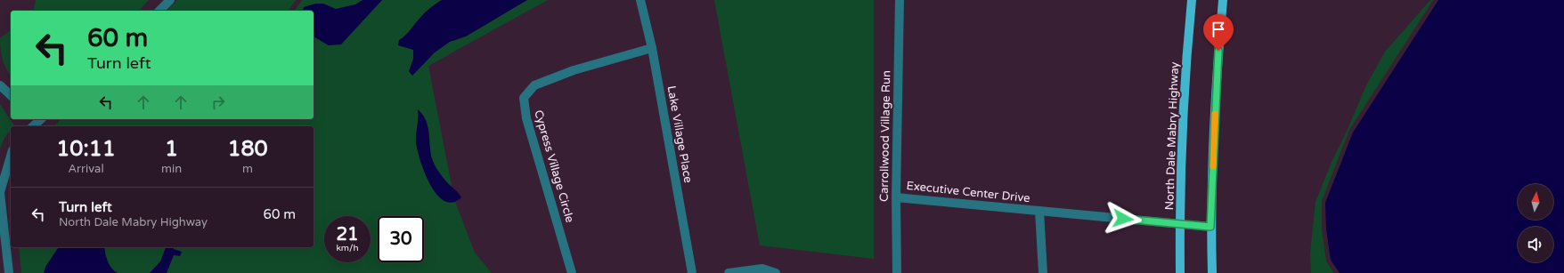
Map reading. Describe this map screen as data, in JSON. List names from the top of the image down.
{
  "streets": {
    "main road": ["North Dale Mabry Highway"],
    "street": [
      "Lake Village Place",
      "Carrollwood Village Run",
      "Cypress Village Circle",
      "Executive Center Drive"
    ]
  },
  "crossings": [
    ["Lake Village Place", "Cypress Village Circle"],
    ["Carrollwood Village Run", "Executive Center Drive"],
    ["North Dale Mabry Highway", "Executive Center Drive"]
  ],
  "north": "top",
  "page": {
    "turn": ["60 m", "Turn left"],
    "eta": [
      "10:11",
      "Arrival",
      "1",
      "min",
      "180",
      "m"
    ],
    "list": [
      {
        "name": "Turn left",
        "note": "North Dale Mabry Highway",
        "value": "60 m"
      }
    ],
    "speed": "21 km/h",
    "limit": "30"
  }
}
